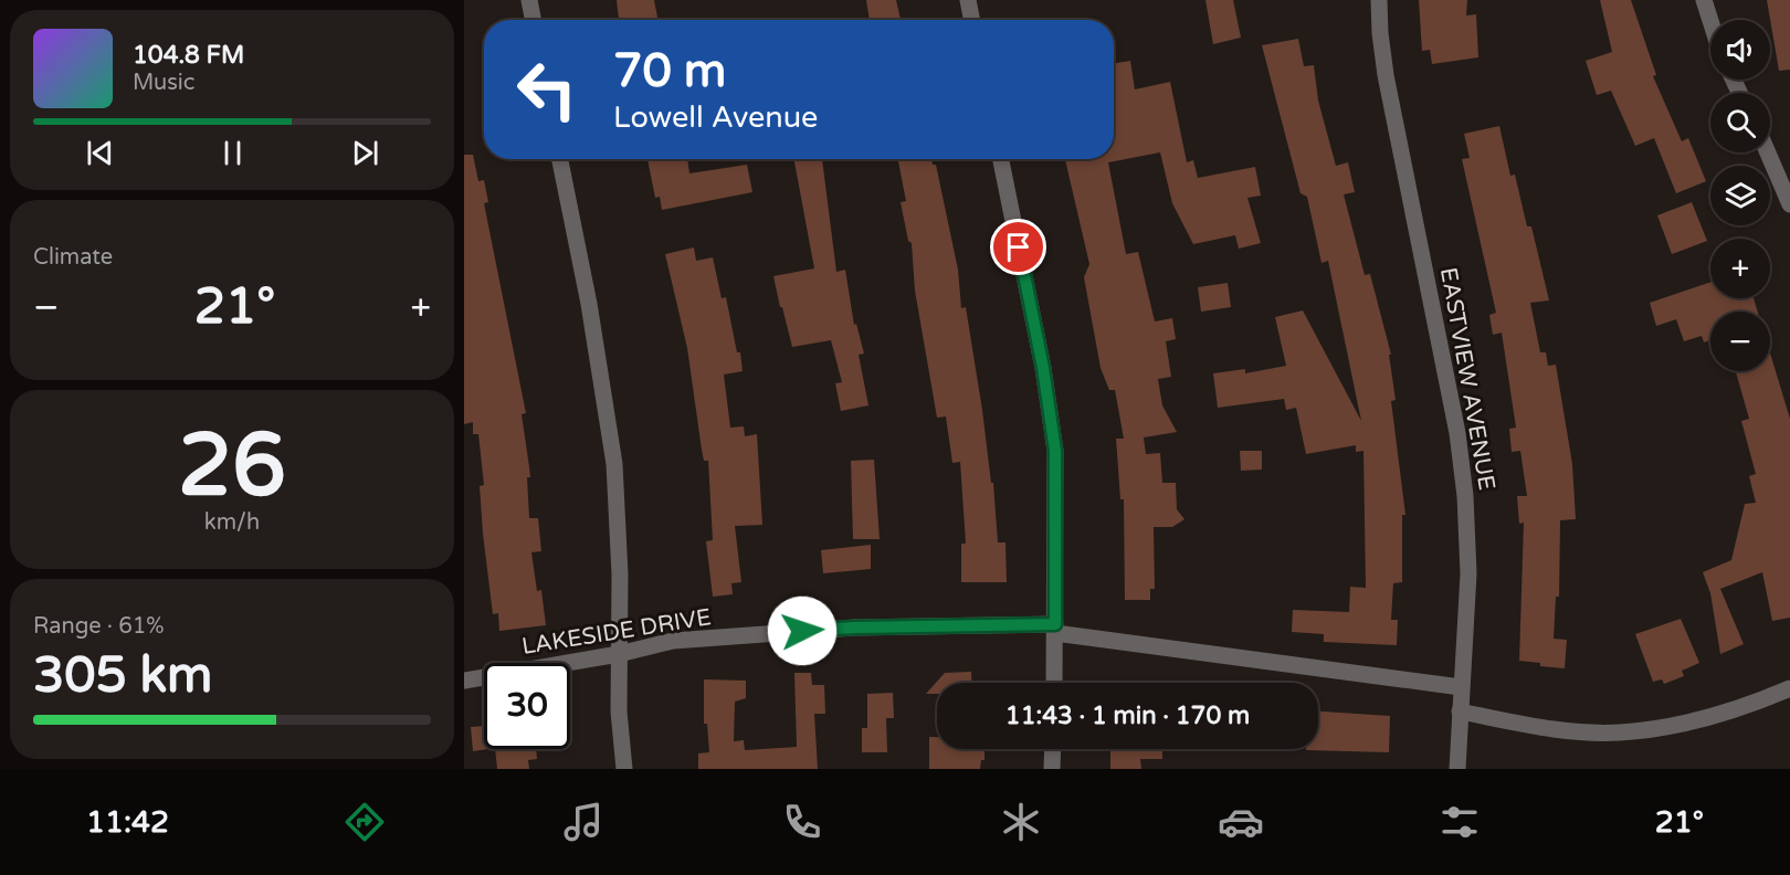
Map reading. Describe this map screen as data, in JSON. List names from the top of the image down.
{
  "streets": {
    "street": ["EASTVIEW AVENUE", "LAKESIDE DRIVE"]
  },
  "crossings": [
    ["EASTVIEW AVENUE", "LAKESIDE DRIVE"]
  ],
  "page": {
    "map_buttons": ["+", "−"],
    "turn": ["70 m", "Lowell Avenue"],
    "song": ["104.8 FM", "Music"],
    "tile": [
      "Climate",
      ["26", "km/h"],
      ["Range · 61%", "305 km"]
    ],
    "heat": ["−", "21°", "+"],
    "limit": "30",
    "trip": "11:43 · 1 min · 170 m",
    "tabs": ["11:42", "21°"]
  }
}
